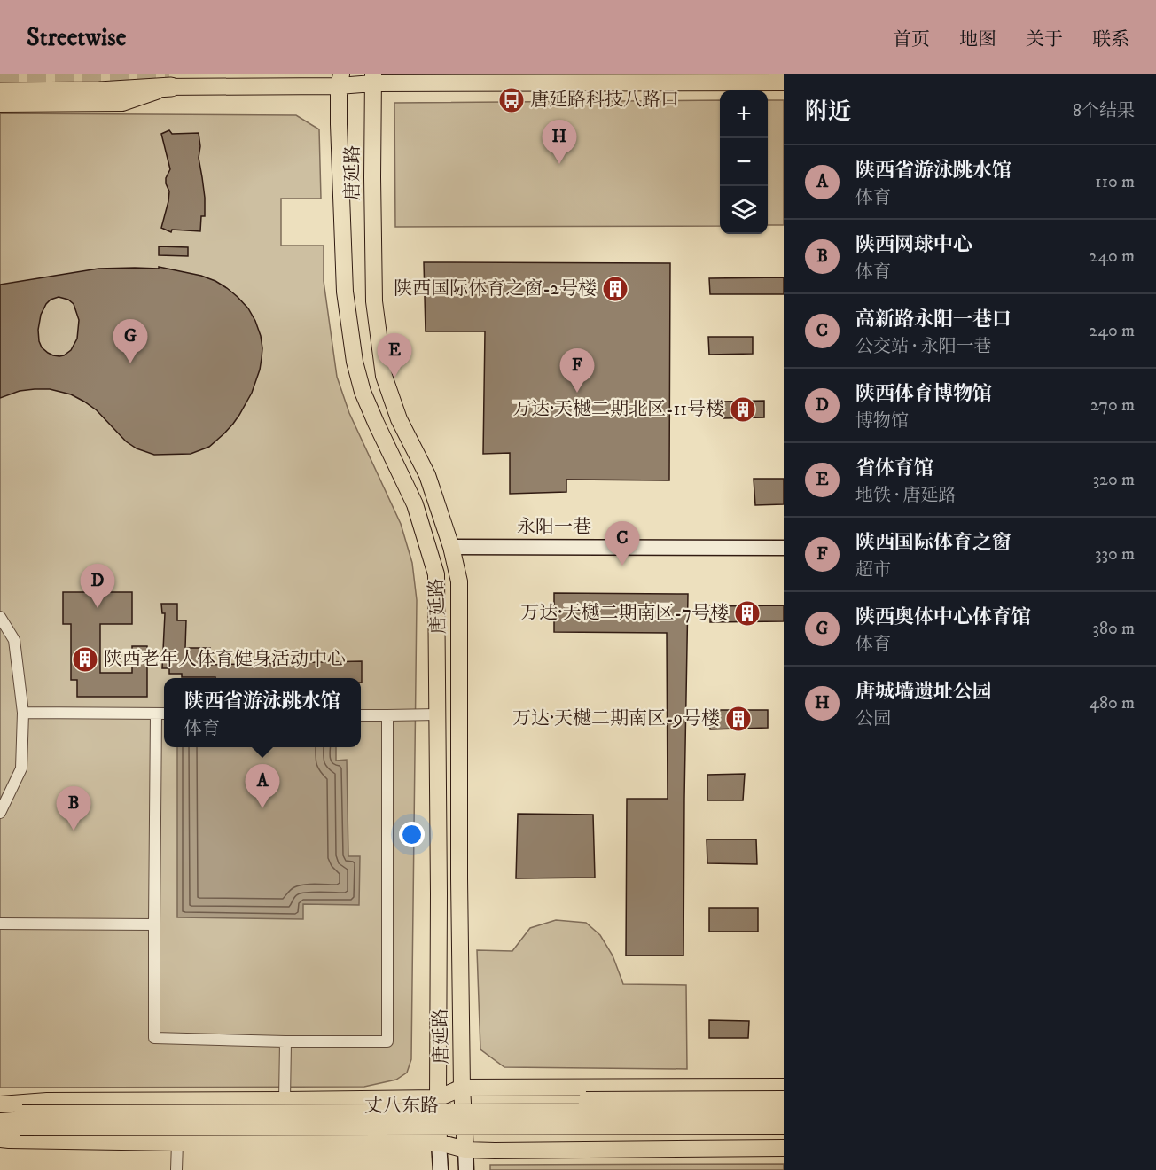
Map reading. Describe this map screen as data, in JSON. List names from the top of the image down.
{
  "streets": {
    "main road": ["唐延路", "丈八东路"],
    "street": ["永阳一巷"]
  },
  "crossings": [
    ["唐延路", "永阳一巷"],
    ["唐延路", "丈八东路"]
  ],
  "places": {
    "bus stop": ["唐延路科技八路口"],
    "building": [
      "陕西国际体育之窗-2号楼",
      "万达·天樾二期北区-11号楼",
      "万达·天樾二期南区-7号楼",
      "陕西老年人体育健身活动中心",
      "万达·天樾二期南区-9号楼"
    ]
  },
  "page": {
    "header": "Streetwise",
    "nav": [
      "首页",
      "地图",
      "关于",
      "联系"
    ],
    "heading": ["附近", "8个结果"],
    "map_buttons": ["+", "−"],
    "pins": [
      "H",
      "G",
      "E",
      "F",
      "C",
      "D",
      "A",
      "B"
    ],
    "list": [
      {
        "mark": "A",
        "name": "陕西省游泳跳水馆",
        "note": "体育",
        "value": "110 m"
      },
      {
        "mark": "B",
        "name": "陕西网球中心",
        "note": "体育",
        "value": "240 m"
      },
      {
        "mark": "C",
        "name": "高新路永阳一巷口",
        "note": "公交站 · 永阳一巷",
        "value": "240 m"
      },
      {
        "mark": "D",
        "name": "陕西体育博物馆",
        "note": "博物馆",
        "value": "270 m"
      },
      {
        "mark": "E",
        "name": "省体育馆",
        "note": "地铁 · 唐延路",
        "value": "320 m"
      },
      {
        "mark": "F",
        "name": "陕西国际体育之窗",
        "note": "超市",
        "value": "330 m"
      },
      {
        "mark": "G",
        "name": "陕西奥体中心体育馆",
        "note": "体育",
        "value": "380 m"
      },
      {
        "mark": "H",
        "name": "唐城墙遗址公园",
        "note": "公园",
        "value": "480 m"
      }
    ],
    "popup": ["陕西省游泳跳水馆", "体育"]
  }
}
